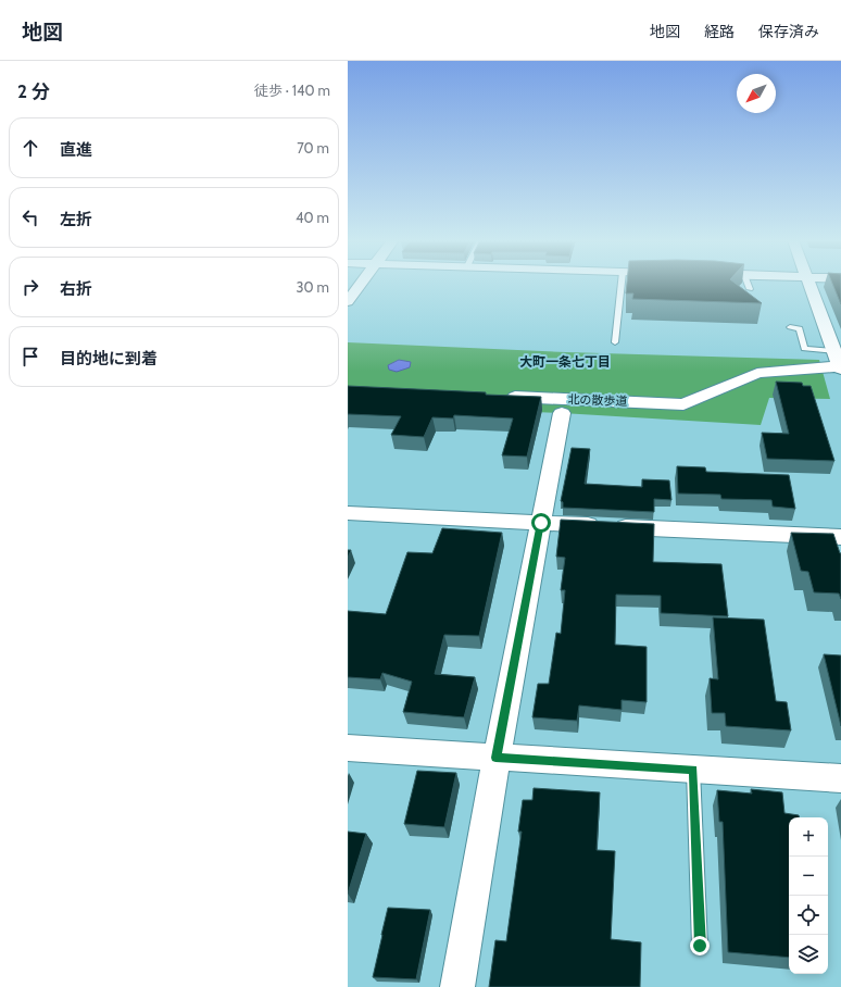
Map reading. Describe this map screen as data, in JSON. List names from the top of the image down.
{
  "streets": {
    "street": ["北の散歩道"]
  },
  "districts": ["大町一条七丁目"],
  "north": "bottom left",
  "page": {
    "header": "地図",
    "nav": ["地図", "経路", "保存済み"],
    "heading": ["2 分", "徒歩 · 140 m"],
    "list": [
      ["直進", "70 m"],
      ["左折", "40 m"],
      ["右折", "30 m"],
      "目的地に到着"
    ],
    "map_buttons": ["+", "−"]
  }
}
